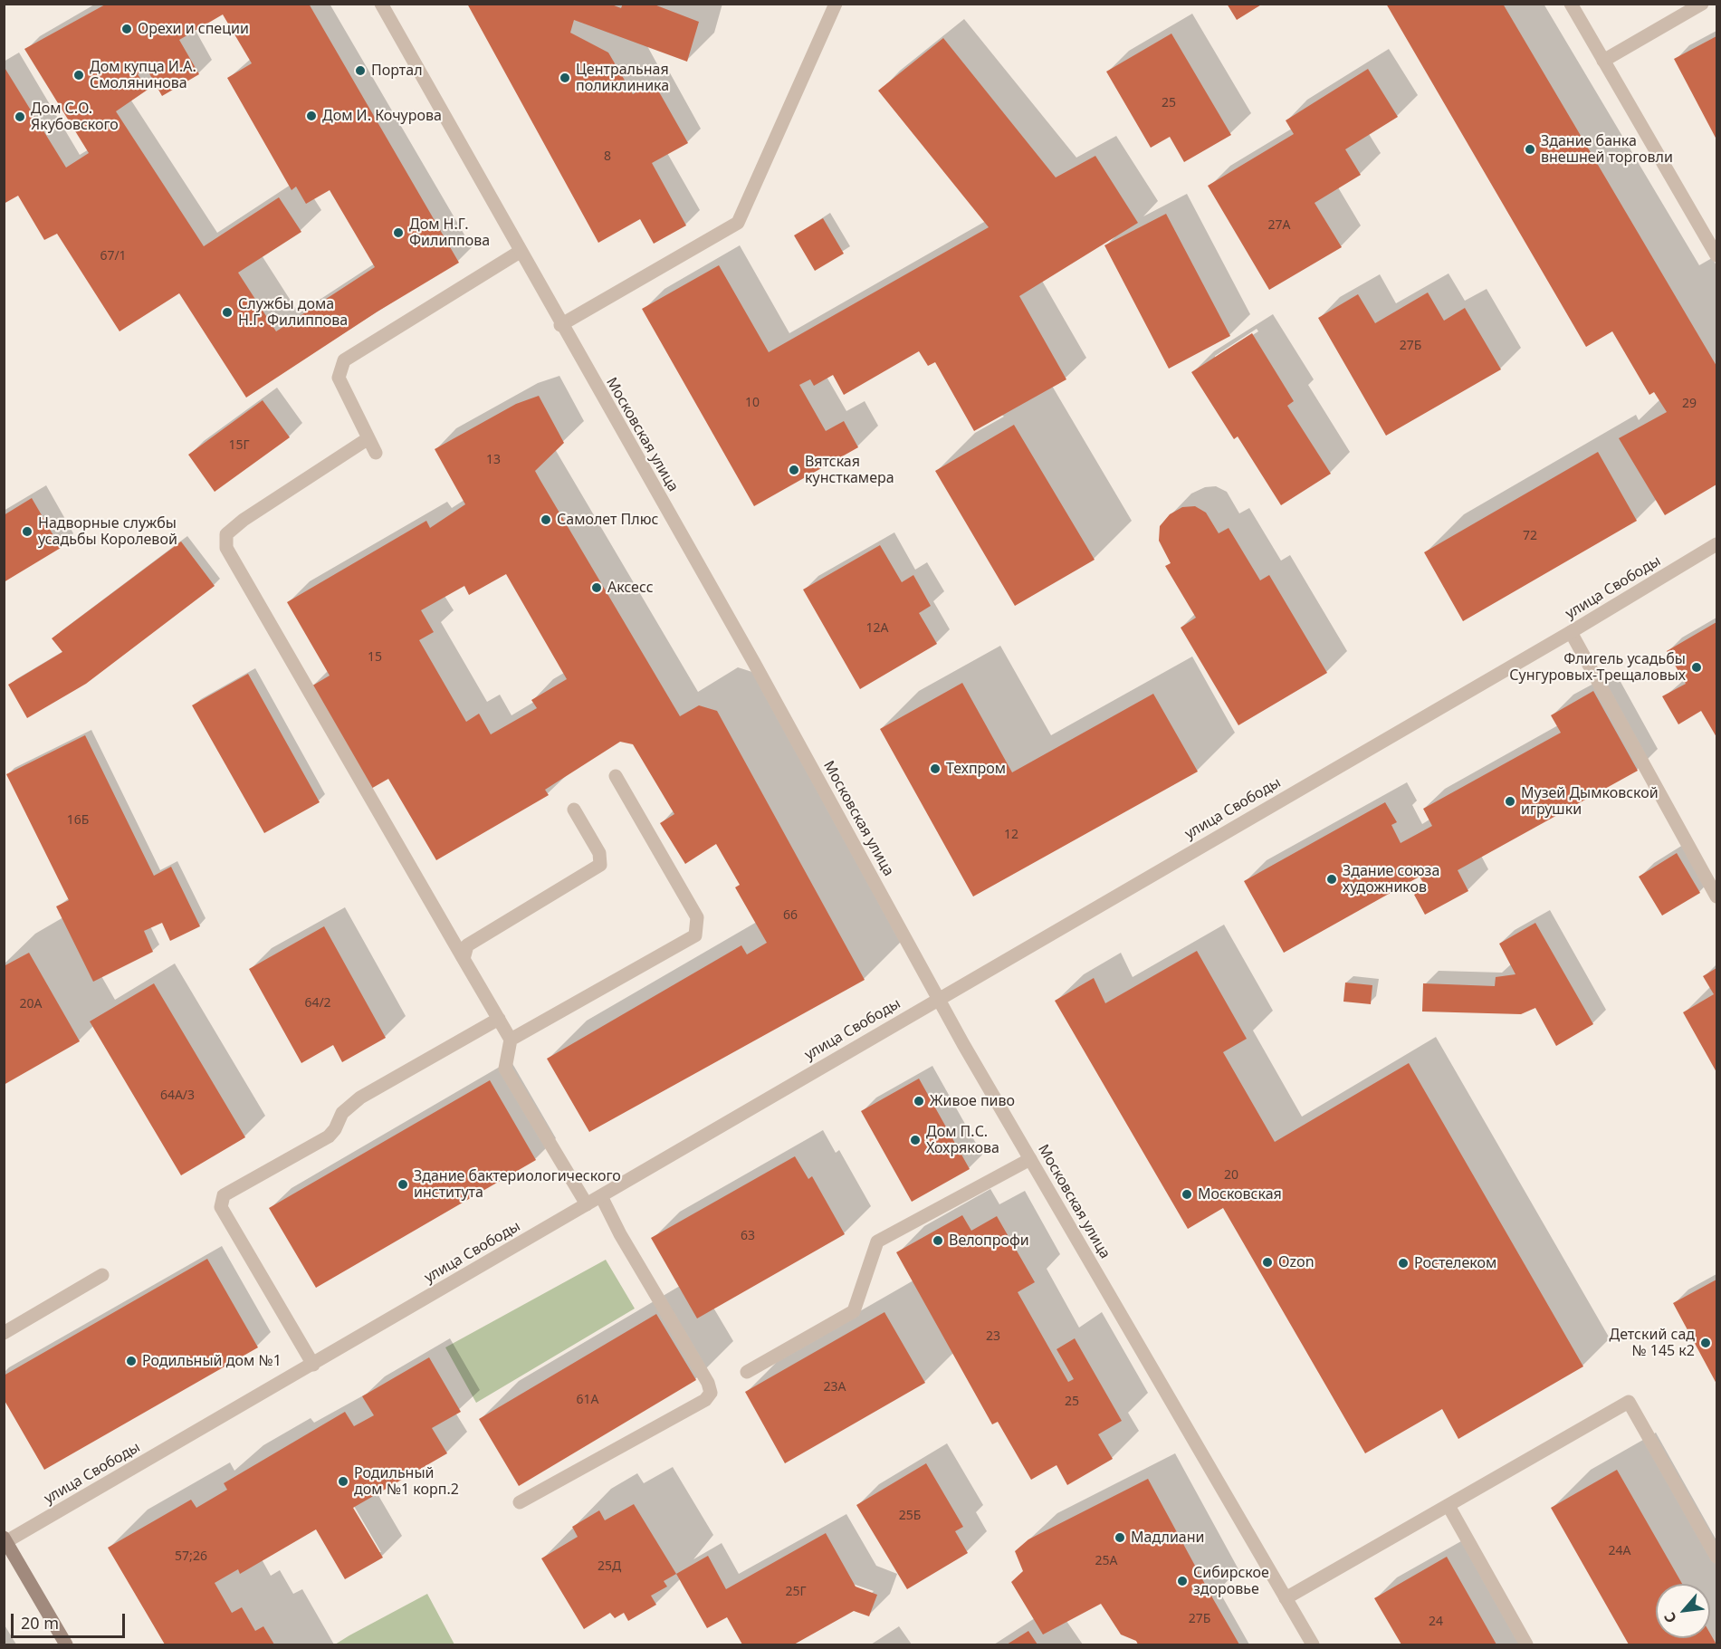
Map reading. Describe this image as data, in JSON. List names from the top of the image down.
{
  "streets": {
    "street": ["Московская улица", "улица Свободы"]
  },
  "crossings": [
    ["Московская улица", "улица Свободы"]
  ],
  "places": [
    "Орехи и специи",
    "Портал",
    "Дом купца И.А. Смолянинова",
    "Центральная поликлиника",
    "Дом И. Кочурова",
    "Дом С.О. Якубовского",
    "Здание банка внешней торговли",
    "Дом Н.Г. Филиппова",
    "Службы дома Н.Г. Филиппова",
    "Вятская кунсткамера",
    "Самолет Плюс",
    "Надворные службы усадьбы Королевой",
    "Аксесс",
    "Флигель усадьбы Сунгуровых-Трещаловых",
    "Техпром",
    "Музей Дымковской игрушки",
    "Здание союза художников",
    "Живое пиво",
    "Дом П.С. Хохрякова",
    "Здание бактериологического института",
    "Московская",
    "Велопрофи",
    "Ozon",
    "Ростелеком",
    "Детский сад № 145 к2",
    "Родильный дом №1",
    "Родильный дом №1 корп.2",
    "Мадлиани",
    "Сибирское здоровье"
  ],
  "house_numbers": [
    "25",
    "8",
    "27А",
    "67/1",
    "27Б",
    "10",
    "29",
    "15Г",
    "13",
    "72",
    "12А",
    "15",
    "16Б",
    "12",
    "66",
    "64/2",
    "20А",
    "64А/3",
    "20",
    "63",
    "23",
    "23А",
    "61А",
    "25",
    "25Б",
    "24А",
    "57;26",
    "25А",
    "25Д",
    "25Г",
    "27Б",
    "24"
  ],
  "scale_bar": "20 m",
  "north": "bottom left"
}
